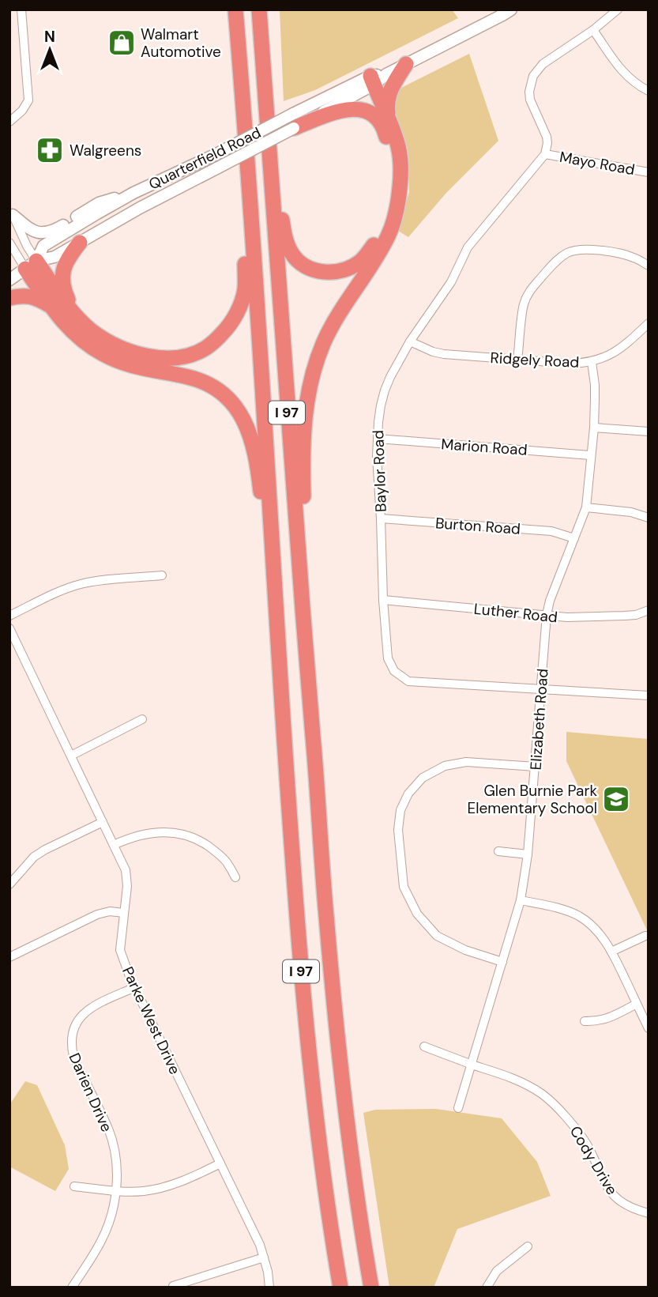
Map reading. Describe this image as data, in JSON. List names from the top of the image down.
{
  "streets": {
    "highway": ["I 97"],
    "main road": ["Quarterfield Road"],
    "street": [
      "Mayo Road",
      "Ridgely Road",
      "Marion Road",
      "Baylor Road",
      "Burton Road",
      "Luther Road",
      "Elizabeth Road",
      "Parke West Drive",
      "Darien Drive",
      "Cody Drive"
    ]
  },
  "crossings": [
    ["Mayo Road", "Baylor Road"],
    ["Ridgely Road", "Baylor Road"],
    ["Ridgely Road", "Elizabeth Road"],
    ["Marion Road", "Baylor Road"],
    ["Marion Road", "Elizabeth Road"],
    ["Baylor Road", "Burton Road"],
    ["Baylor Road", "Luther Road"],
    ["Baylor Road", "Elizabeth Road"],
    ["Burton Road", "Elizabeth Road"],
    ["Luther Road", "Elizabeth Road"],
    ["Elizabeth Road", "Cody Drive"],
    ["Parke West Drive", "Darien Drive"]
  ],
  "places": {
    "shop": ["Walmart Automotive"],
    "pharmacy": ["Walgreens"],
    "school or university": ["Glen Burnie Park Elementary School"]
  },
  "north": "top"
}
